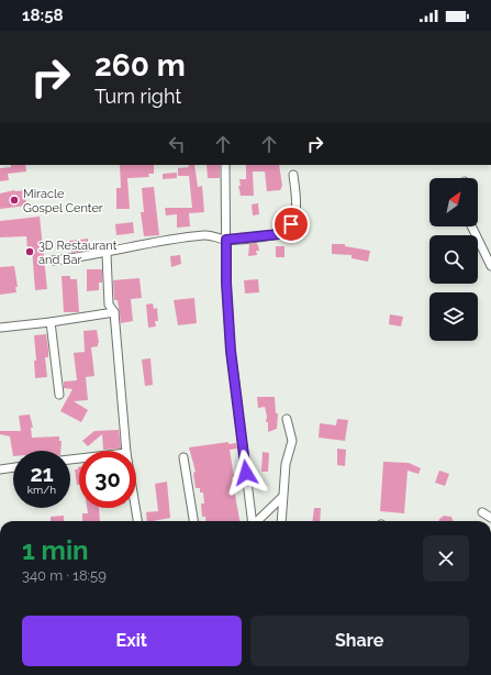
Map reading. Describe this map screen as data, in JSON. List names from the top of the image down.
{
  "places": ["Miracle Gospel Center", "3D Restaurant and Bar"],
  "north": "top right",
  "page": {
    "status": "18:58",
    "turn": ["260 m", "Turn right"],
    "speed": "21 km/h",
    "limit": "30",
    "heading": ["1 min", "340 m · 18:59"],
    "buttons": ["Exit", "Share"]
  }
}
